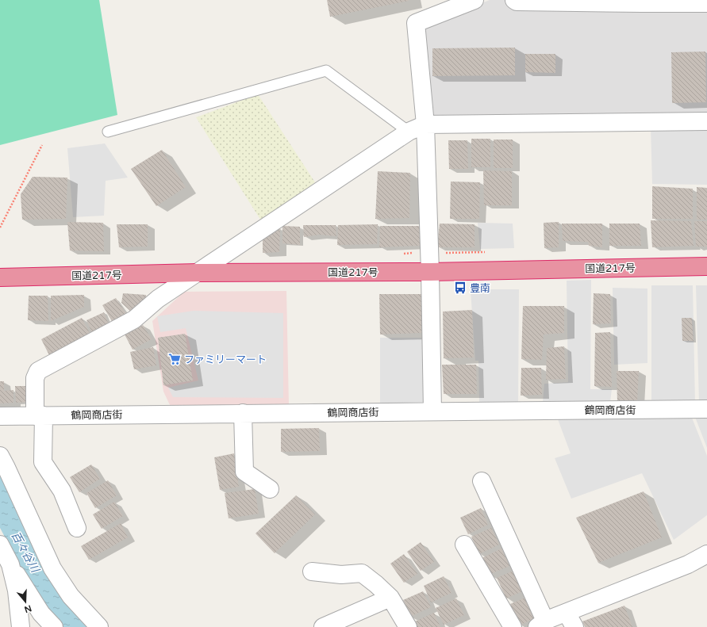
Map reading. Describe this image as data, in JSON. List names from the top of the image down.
{
  "streets": {
    "highway": ["国道217号"],
    "street": ["鶴岡商店街"]
  },
  "water": ["百々谷川"],
  "places": {
    "bus stop": ["豊南"],
    "supermarket": ["ファミリーマート"]
  },
  "north": "bottom"
}
